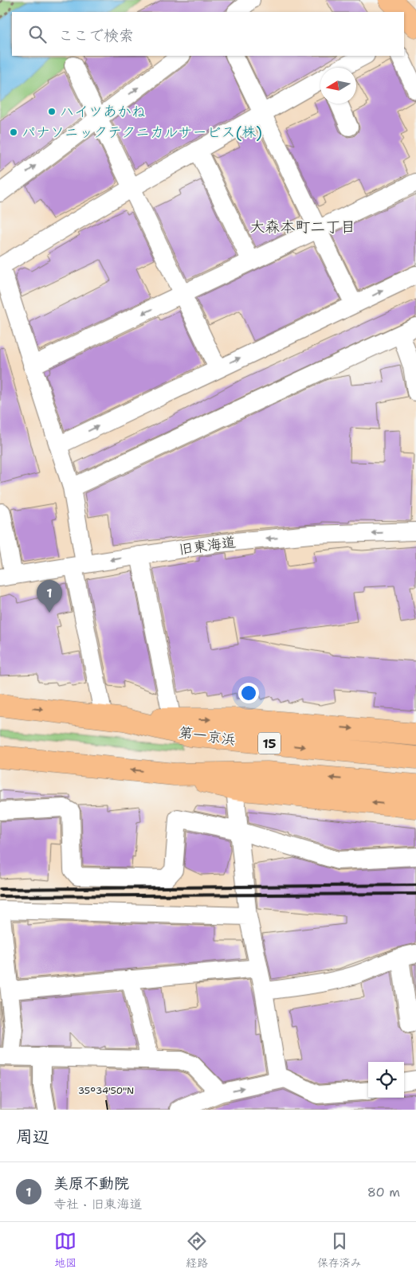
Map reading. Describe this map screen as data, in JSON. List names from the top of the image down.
{
  "streets": {
    "main road": ["第一京浜", "15"],
    "street": ["旧東海道"]
  },
  "crossings": [
    ["第一京浜", "15"]
  ],
  "districts": ["大森本町二丁目"],
  "places": ["ハイツあかね", "パナソニックテクニカルサービス(株)"],
  "north": "left",
  "page": {
    "search": "ここで検索",
    "pins": "1",
    "heading": "周辺",
    "list": [
      {
        "mark": "1",
        "name": "美原不動院",
        "note": "寺社 · 旧東海道",
        "value": "80 m"
      }
    ],
    "nav": ["地図", "経路", "保存済み"]
  },
  "coordinates": ["35°34'50\"N"]
}
